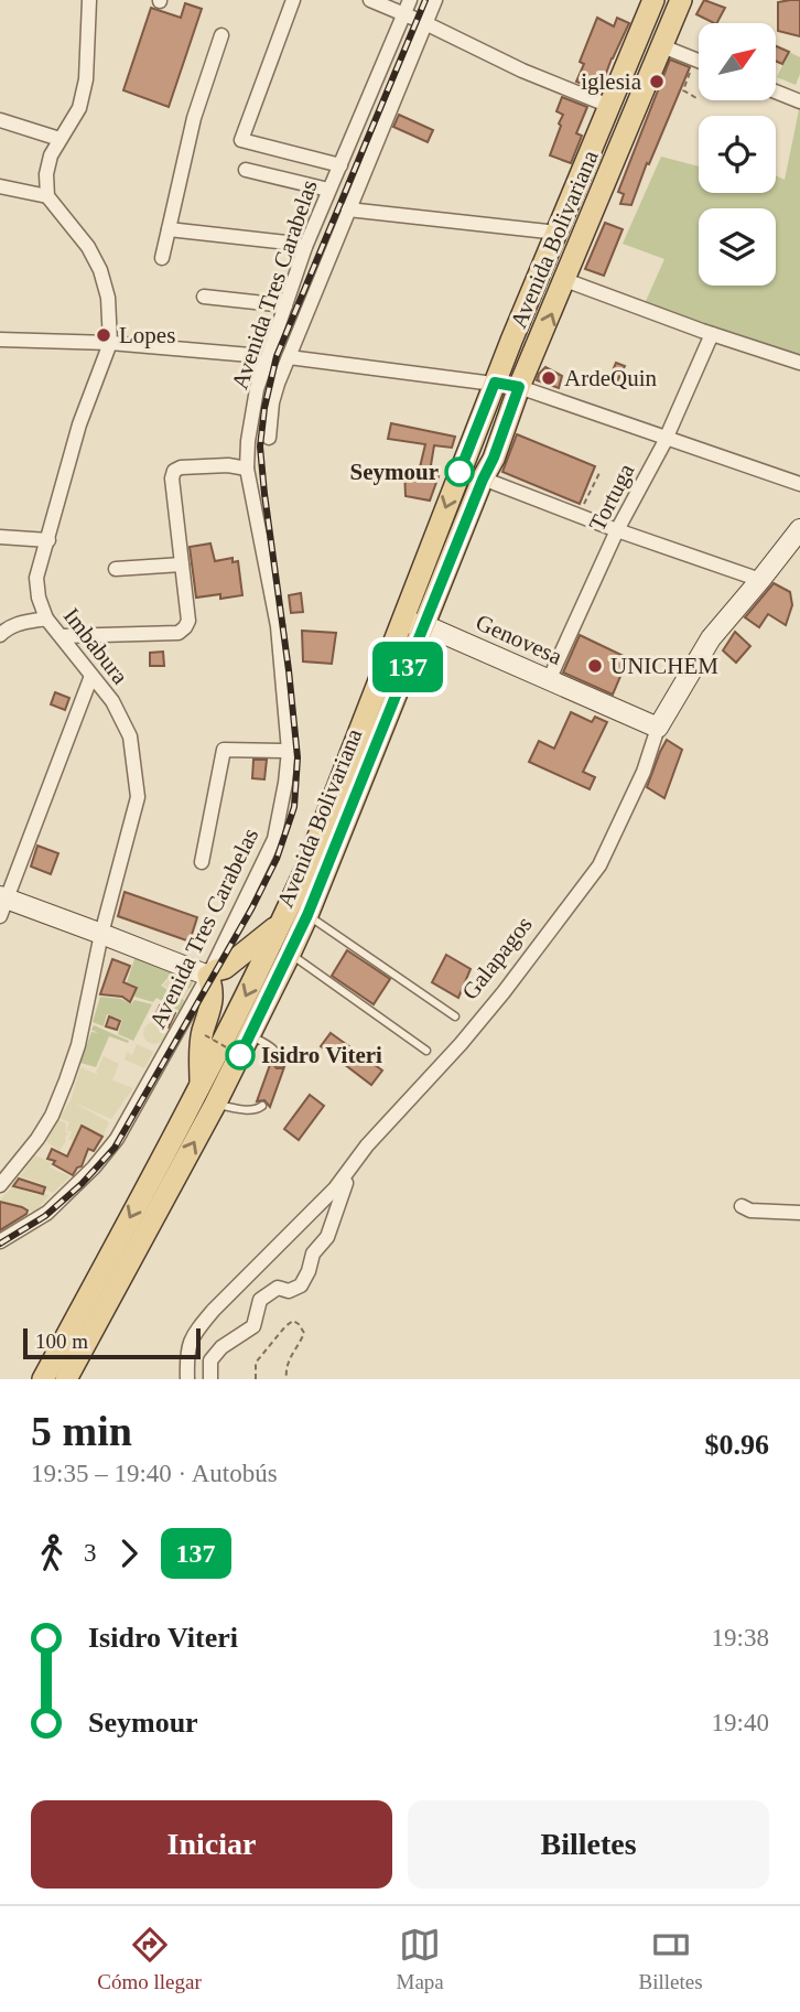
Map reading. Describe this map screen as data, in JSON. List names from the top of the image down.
{
  "streets": {
    "main road": ["Avenida Bolivariana"],
    "street": [
      "Avenida Tres Carabelas",
      "Tortuga",
      "Genovesa",
      "Imbabura",
      "Galapagos"
    ]
  },
  "crossings": [
    ["Avenida Bolivariana", "Genovesa"],
    ["Tortuga", "Genovesa"],
    ["Genovesa", "Galapagos"]
  ],
  "places": [
    "iglesia",
    "Lopes",
    "ArdeQuin",
    "Seymour",
    "UNICHEM",
    "Isidro Viteri"
  ],
  "lines": ["bus line 137"],
  "scale_bar": "100 m",
  "north": "top right",
  "page": {
    "on_map": "137",
    "scale": "100 m",
    "heading": ["5 min", "19:35 – 19:40 · Autobús", "$0.96"],
    "legs": ["3", "137"],
    "list": [
      {
        "name": "Isidro Viteri",
        "value": "19:38"
      },
      {
        "name": "Seymour",
        "value": "19:40"
      }
    ],
    "buttons": ["Iniciar", "Billetes"],
    "tabs": ["Cómo llegar", "Mapa", "Billetes"]
  }
}
